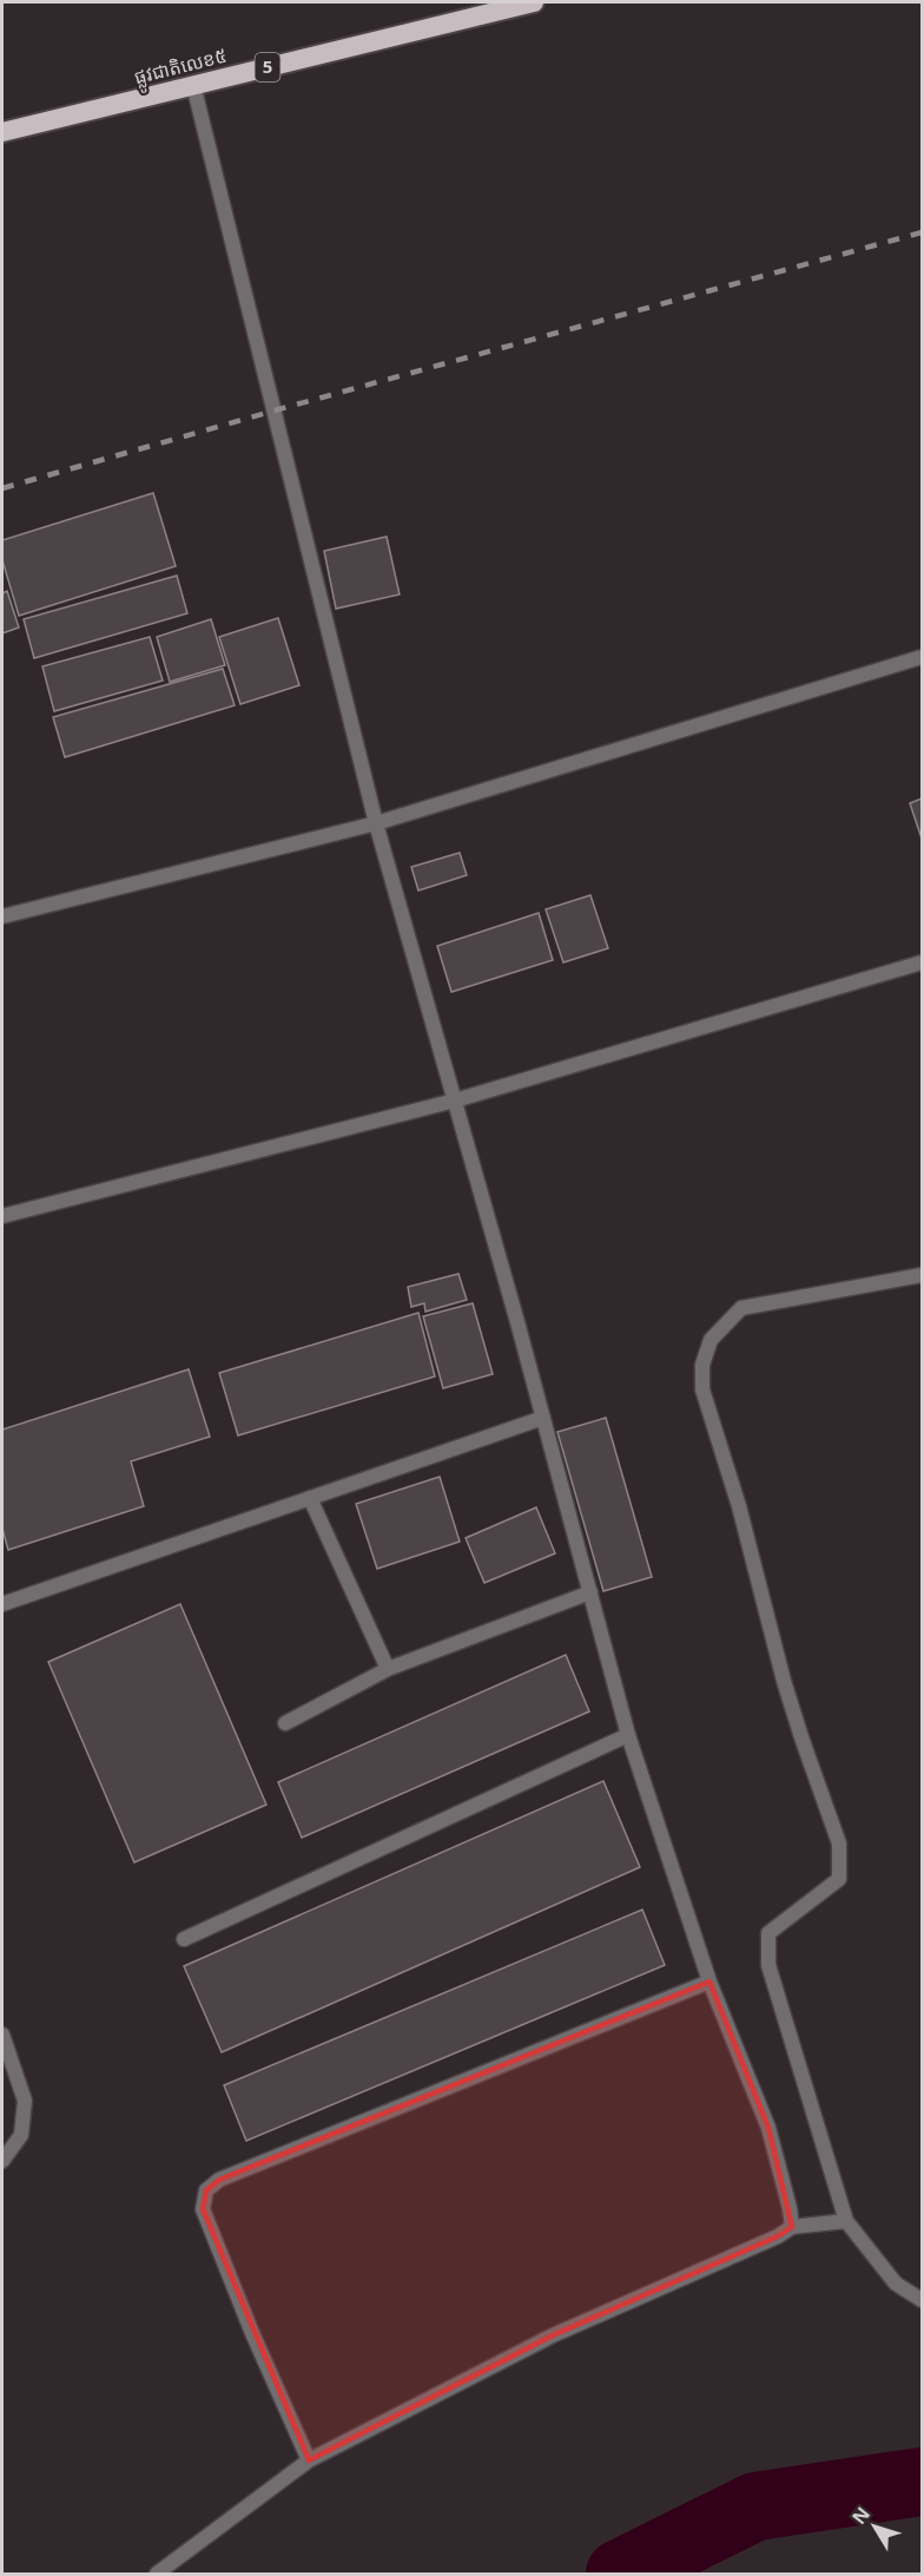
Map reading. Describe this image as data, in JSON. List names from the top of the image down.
{
  "streets": {
    "highway": ["ផ្លូវជាតិលេខ៥", "5"]
  },
  "north": "top left"
}
